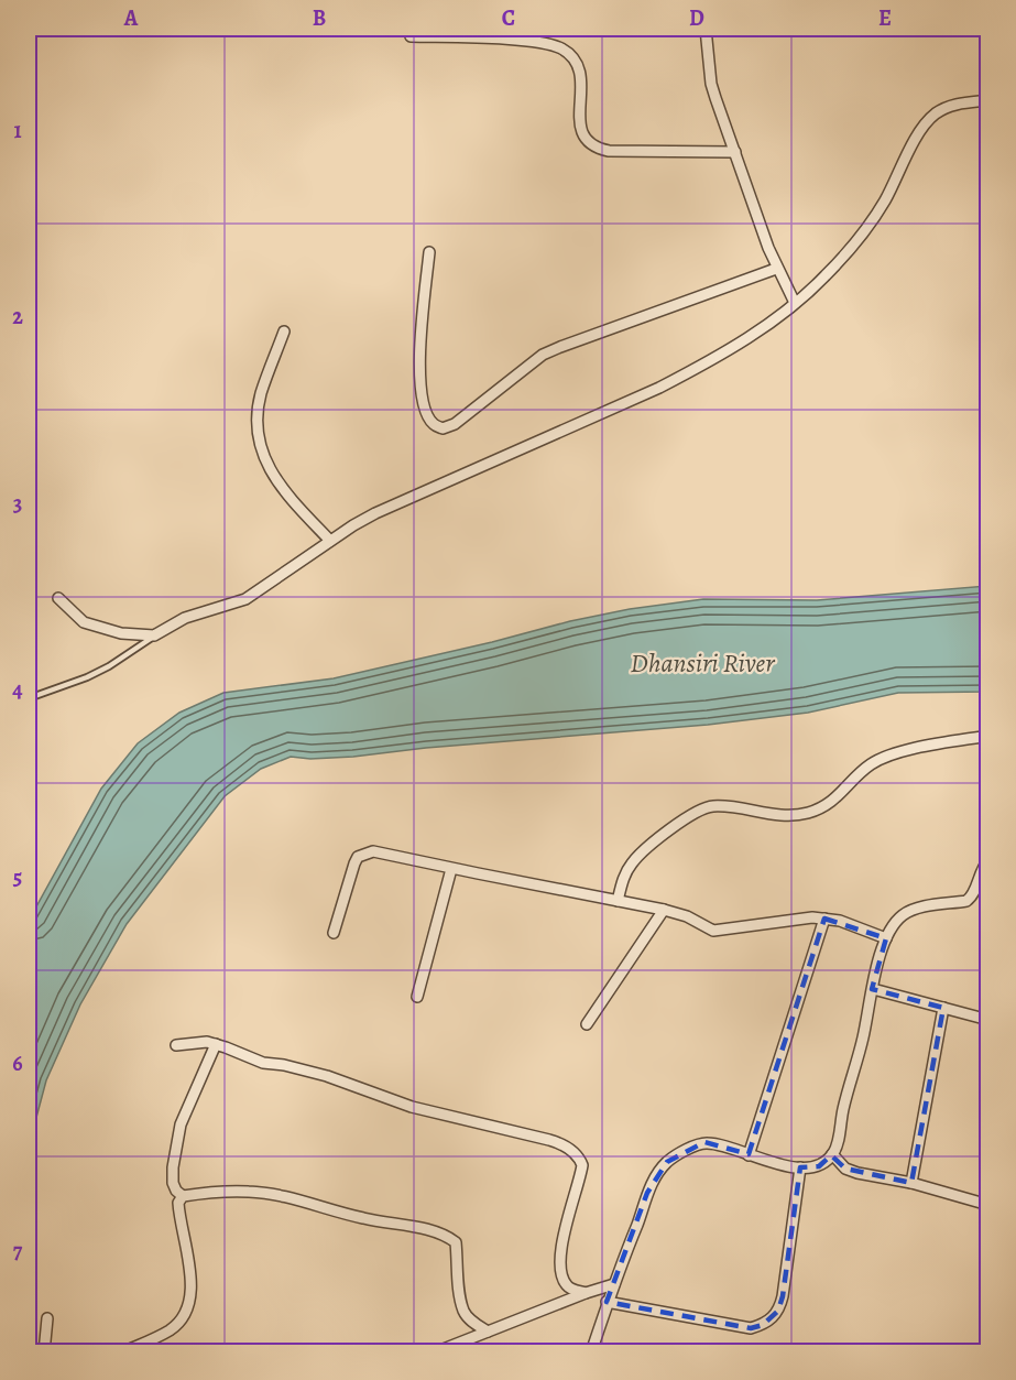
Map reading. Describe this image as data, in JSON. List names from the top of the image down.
{
  "water": ["Dhansiri River"],
  "grid": {
    "columns": [
      "A",
      "B",
      "C",
      "D",
      "E"
    ],
    "rows": [
      "1",
      "2",
      "3",
      "4",
      "5",
      "6",
      "7"
    ]
  }
}
